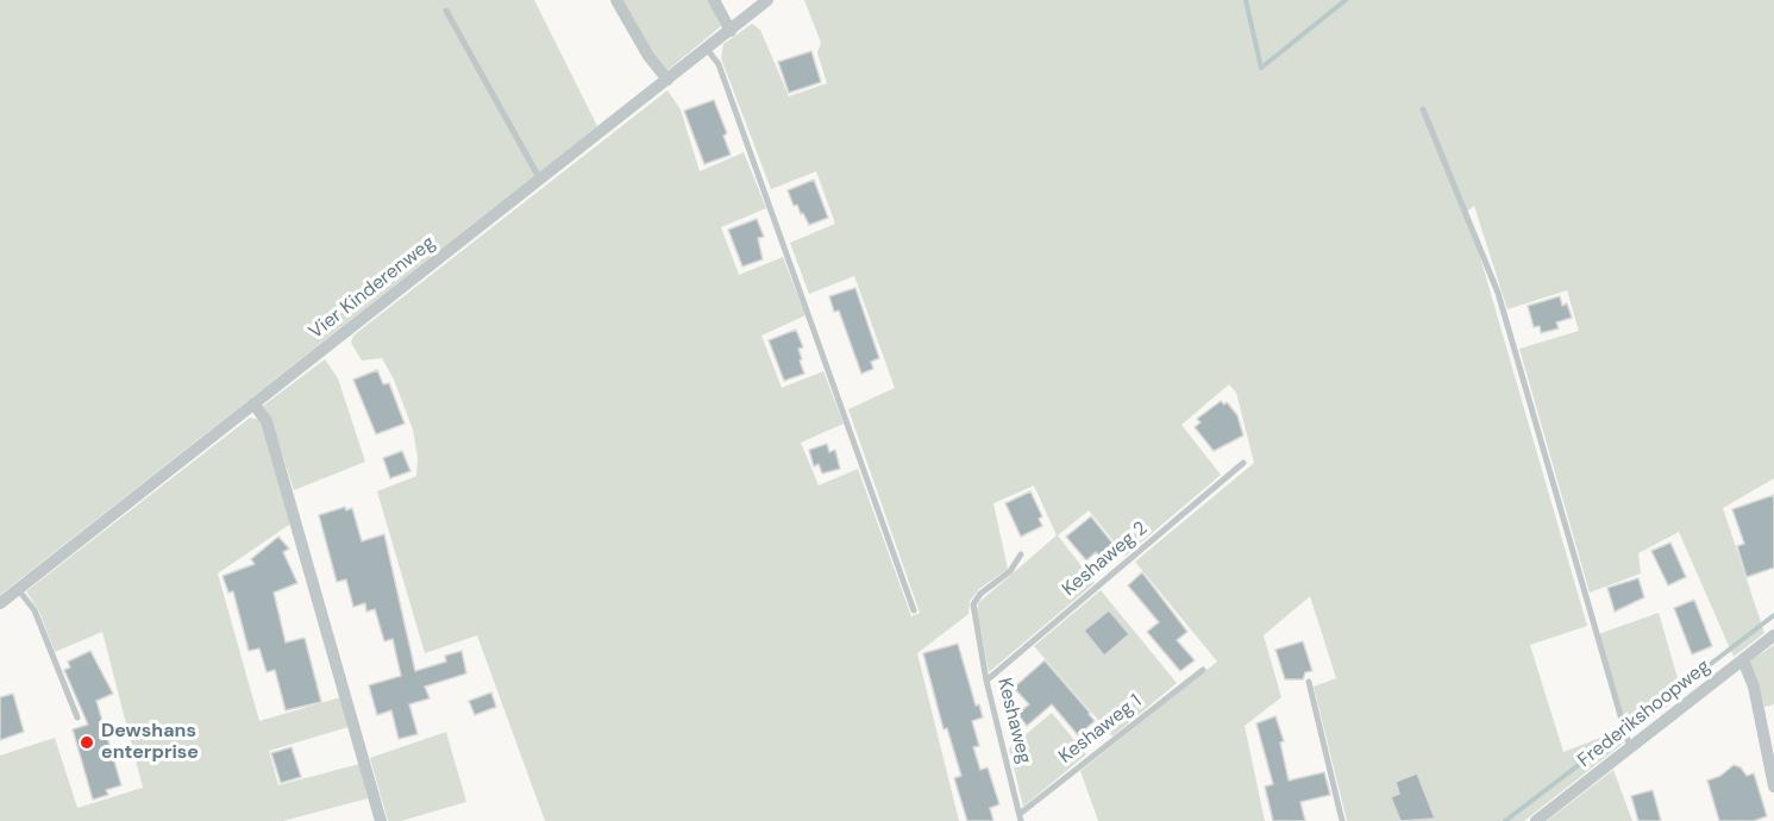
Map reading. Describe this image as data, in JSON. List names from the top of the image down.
{
  "streets": {
    "street": ["Vier Kinderenweg", "Frederikshoopweg"],
    "lane": ["Keshaweg 2", "Keshaweg", "Keshaweg 1"]
  },
  "crossings": [
    ["Keshaweg 2", "Keshaweg"],
    ["Keshaweg", "Keshaweg 1"]
  ],
  "places": ["Dewshans enterprise"]
}
